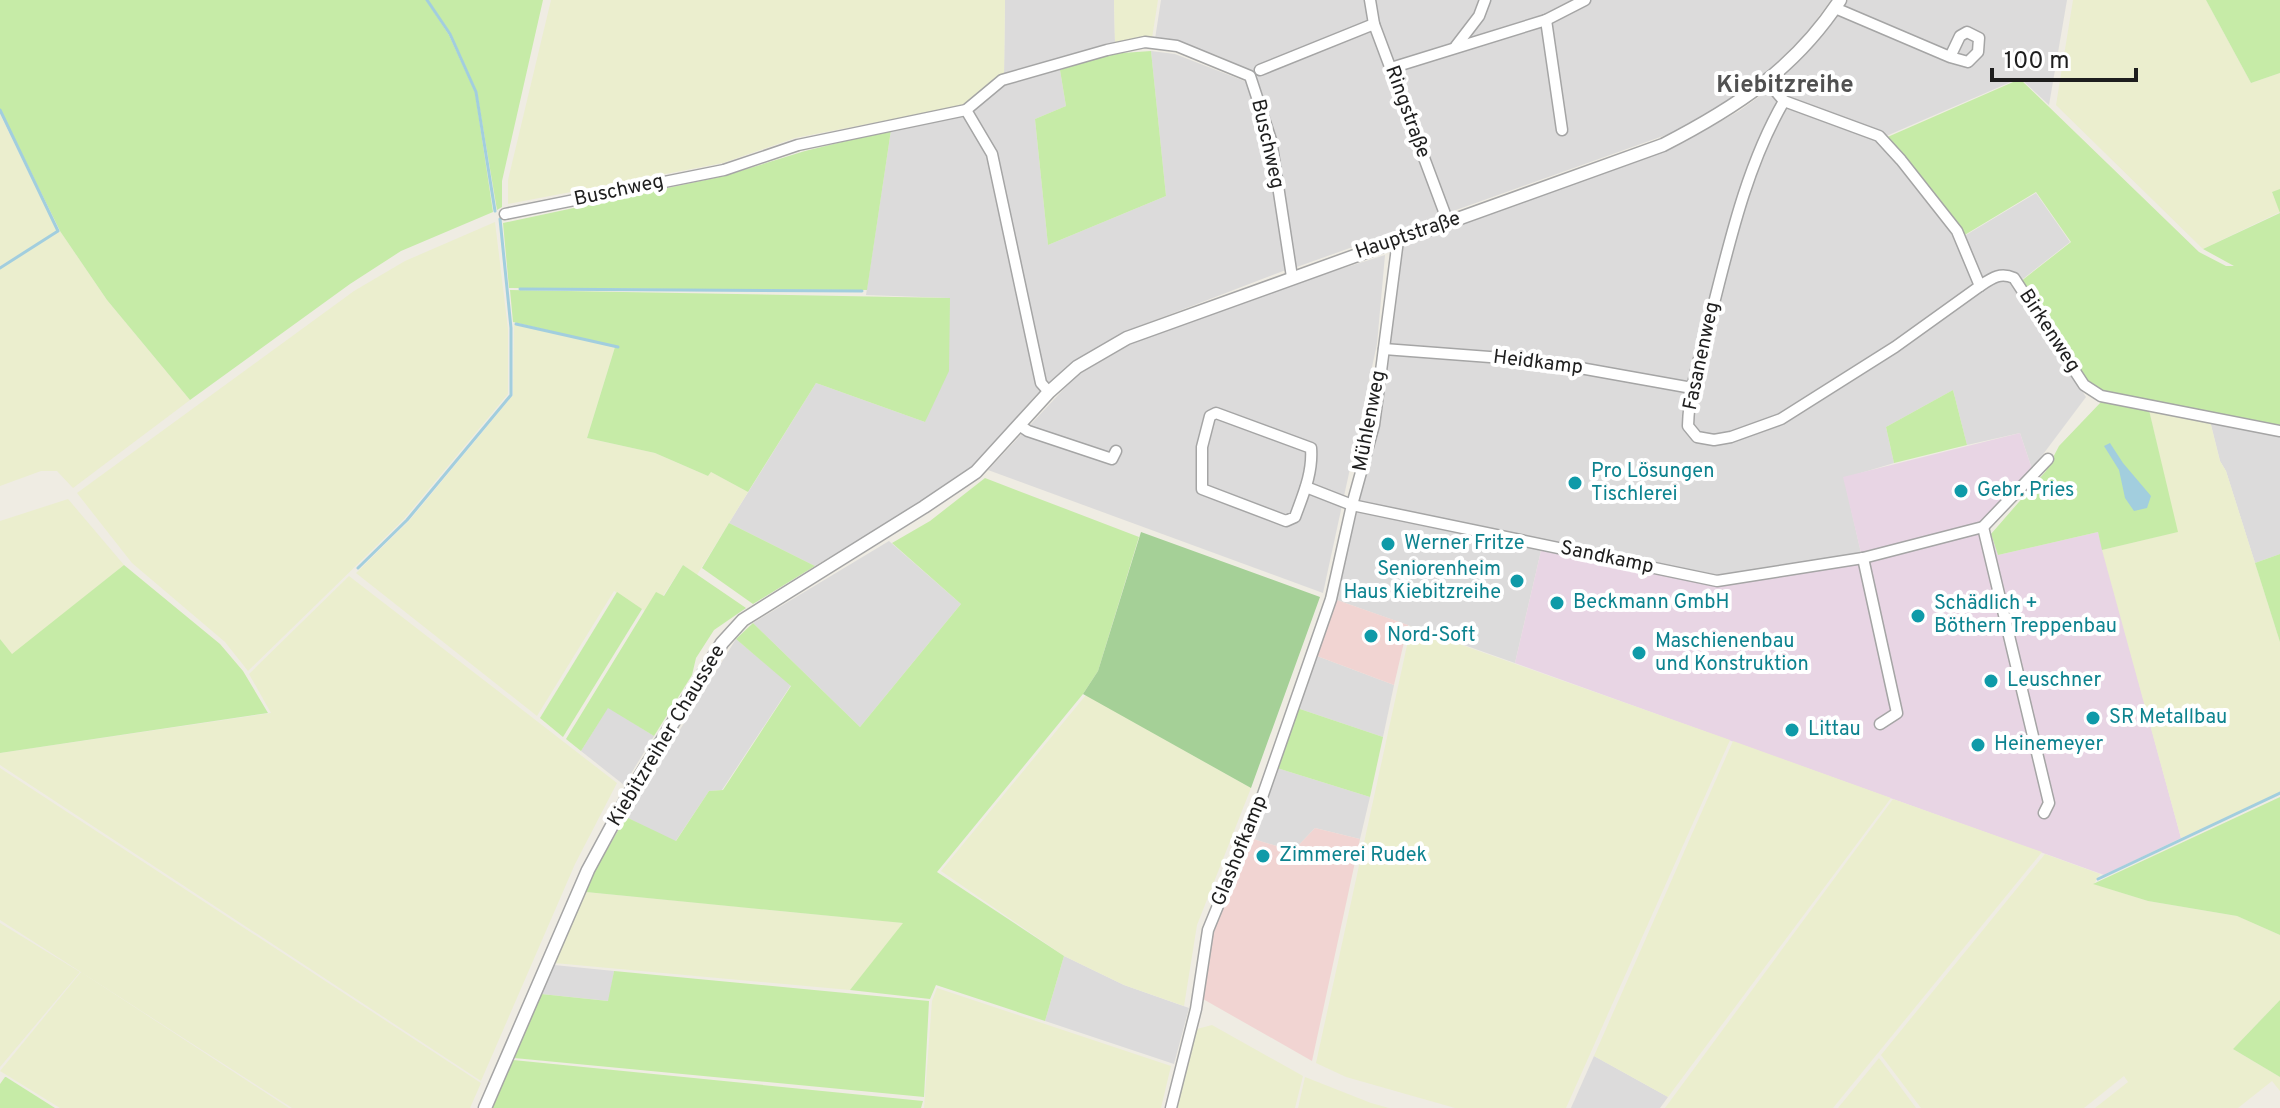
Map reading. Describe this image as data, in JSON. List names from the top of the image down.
{
  "streets": {
    "street": [
      "Ringstraße",
      "Buschweg",
      "Hauptstraße",
      "Birkenweg",
      "Fasanenweg",
      "Heidkamp",
      "Mühlenweg",
      "Sandkamp",
      "Kiebitzreiher Chaussee",
      "Glashofkamp"
    ]
  },
  "crossings": [
    ["Ringstraße", "Hauptstraße"],
    ["Buschweg", "Hauptstraße"],
    ["Hauptstraße", "Mühlenweg"],
    ["Hauptstraße", "Kiebitzreiher Chaussee"],
    ["Birkenweg", "Fasanenweg"],
    ["Fasanenweg", "Heidkamp"],
    ["Heidkamp", "Mühlenweg"],
    ["Mühlenweg", "Sandkamp"],
    ["Mühlenweg", "Glashofkamp"]
  ],
  "districts": ["Kiebitzreihe"],
  "places": [
    "Pro Lösungen Tischlerei",
    "Gebr. Pries",
    "Werner Fritze",
    "Seniorenheim Haus Kiebitzreihe",
    "Beckmann GmbH",
    "Schädlich + Böthern Treppenbau",
    "Nord-Soft",
    "Maschienenbau und Konstruktion",
    "Leuschner",
    "SR Metallbau",
    "Littau",
    "Heinemeyer",
    "Zimmerei Rudek"
  ],
  "scale_bar": "100 m"
}
